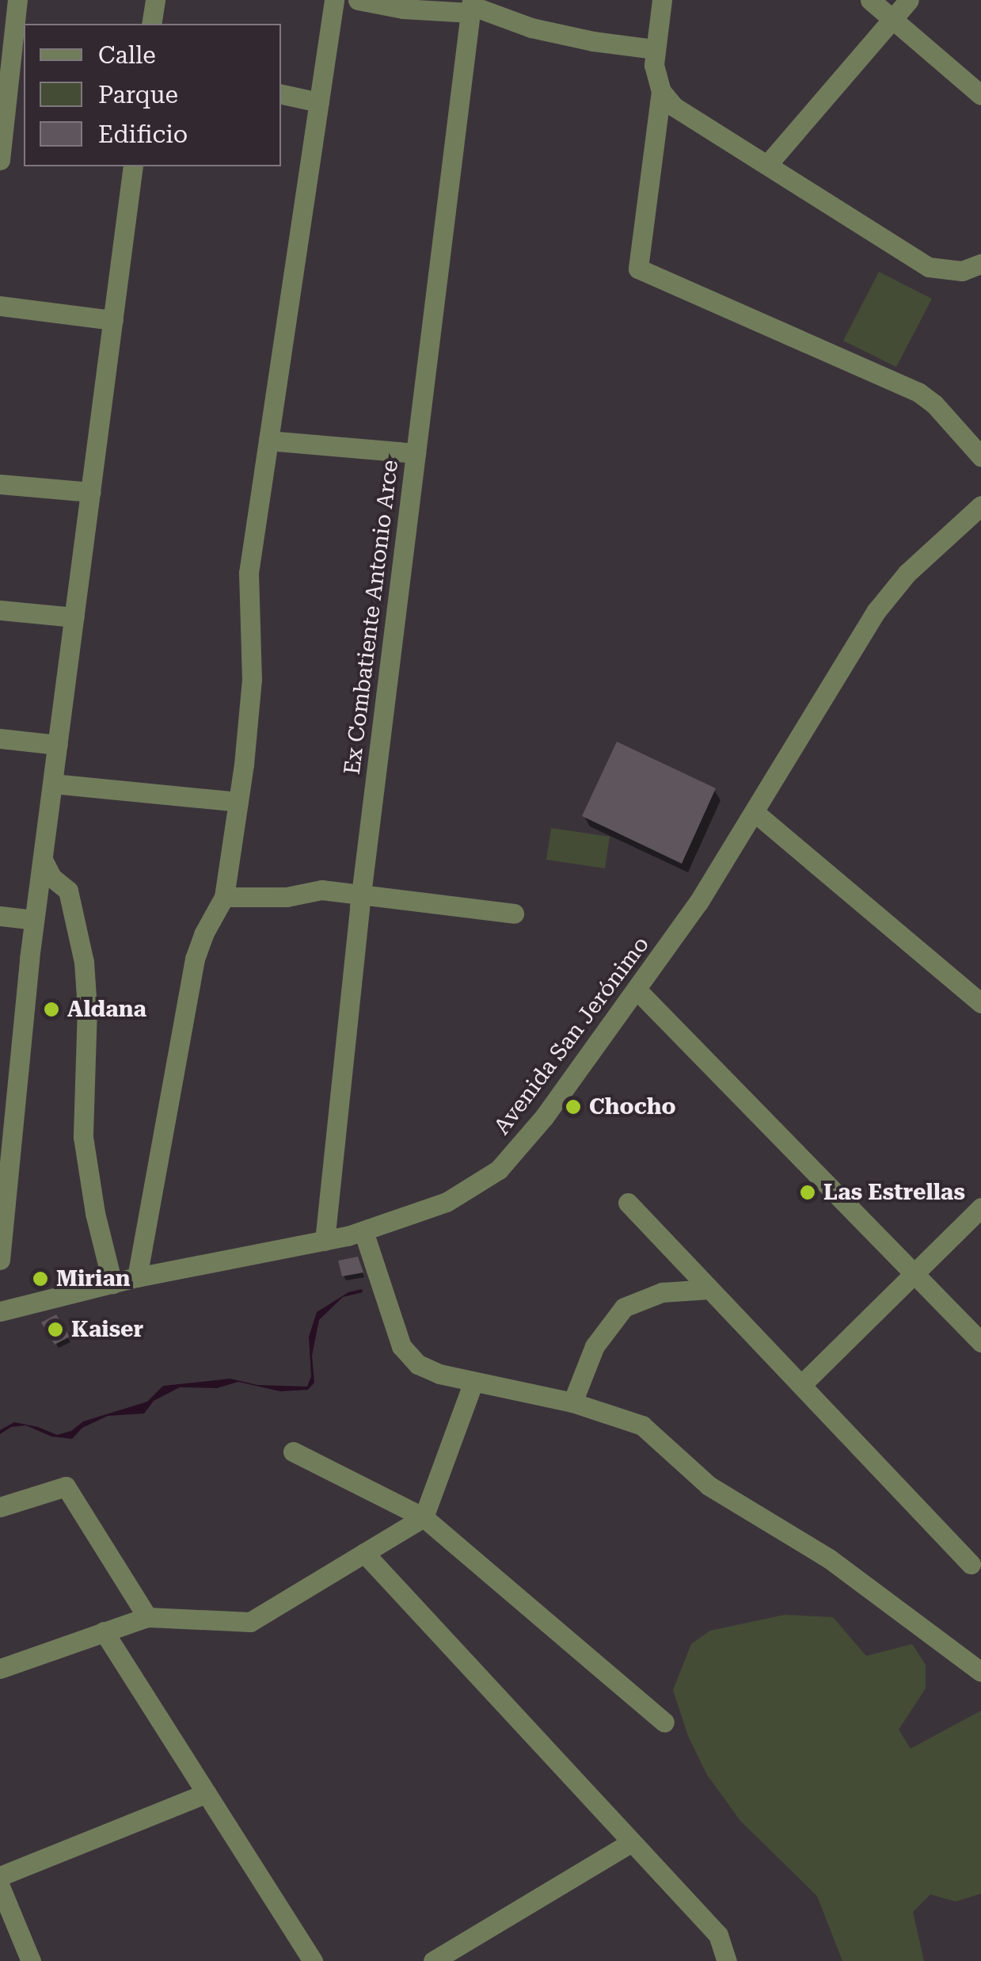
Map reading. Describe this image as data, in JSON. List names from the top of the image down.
{
  "streets": {
    "street": ["Ex Combatiente Antonio Arce", "Avenida San Jerónimo"]
  },
  "crossings": [
    ["Ex Combatiente Antonio Arce", "Avenida San Jerónimo"]
  ],
  "places": [
    "Aldana",
    "Chocho",
    "Las Estrellas",
    "Mirian",
    "Kaiser"
  ],
  "legend": ["Calle", "Parque", "Edificio"]
}
